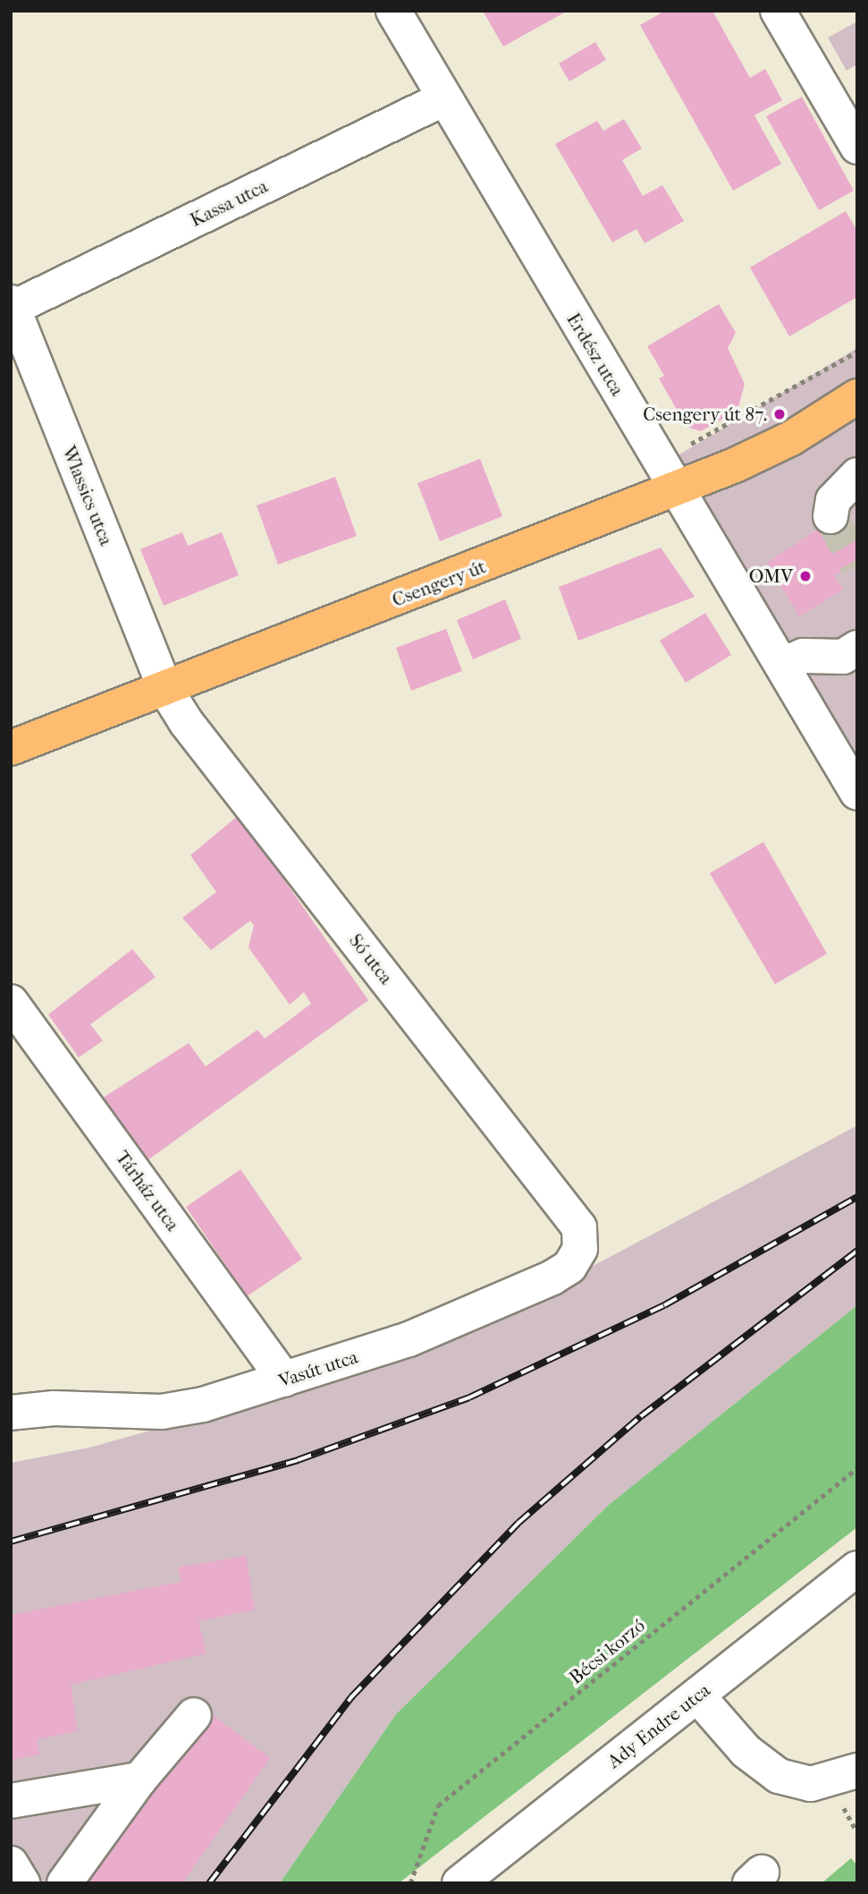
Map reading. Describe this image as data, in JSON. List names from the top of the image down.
{
  "streets": {
    "main road": ["Csengery út"],
    "street": [
      "Kassa utca",
      "Erdész utca",
      "Wlassics utca",
      "Só utca",
      "Tárház utca",
      "Vasút utca",
      "Ady Endre utca"
    ],
    "path": ["Bécsi korzó"]
  },
  "crossings": [
    ["Kassa utca", "Erdész utca"],
    ["Kassa utca", "Wlassics utca"],
    ["Erdész utca", "Csengery út"],
    ["Wlassics utca", "Csengery út"],
    ["Wlassics utca", "Só utca"],
    ["Csengery út", "Só utca"],
    ["Só utca", "Vasút utca"],
    ["Tárház utca", "Vasút utca"]
  ],
  "places": ["Csengery út 87.", "OMV"]
}
